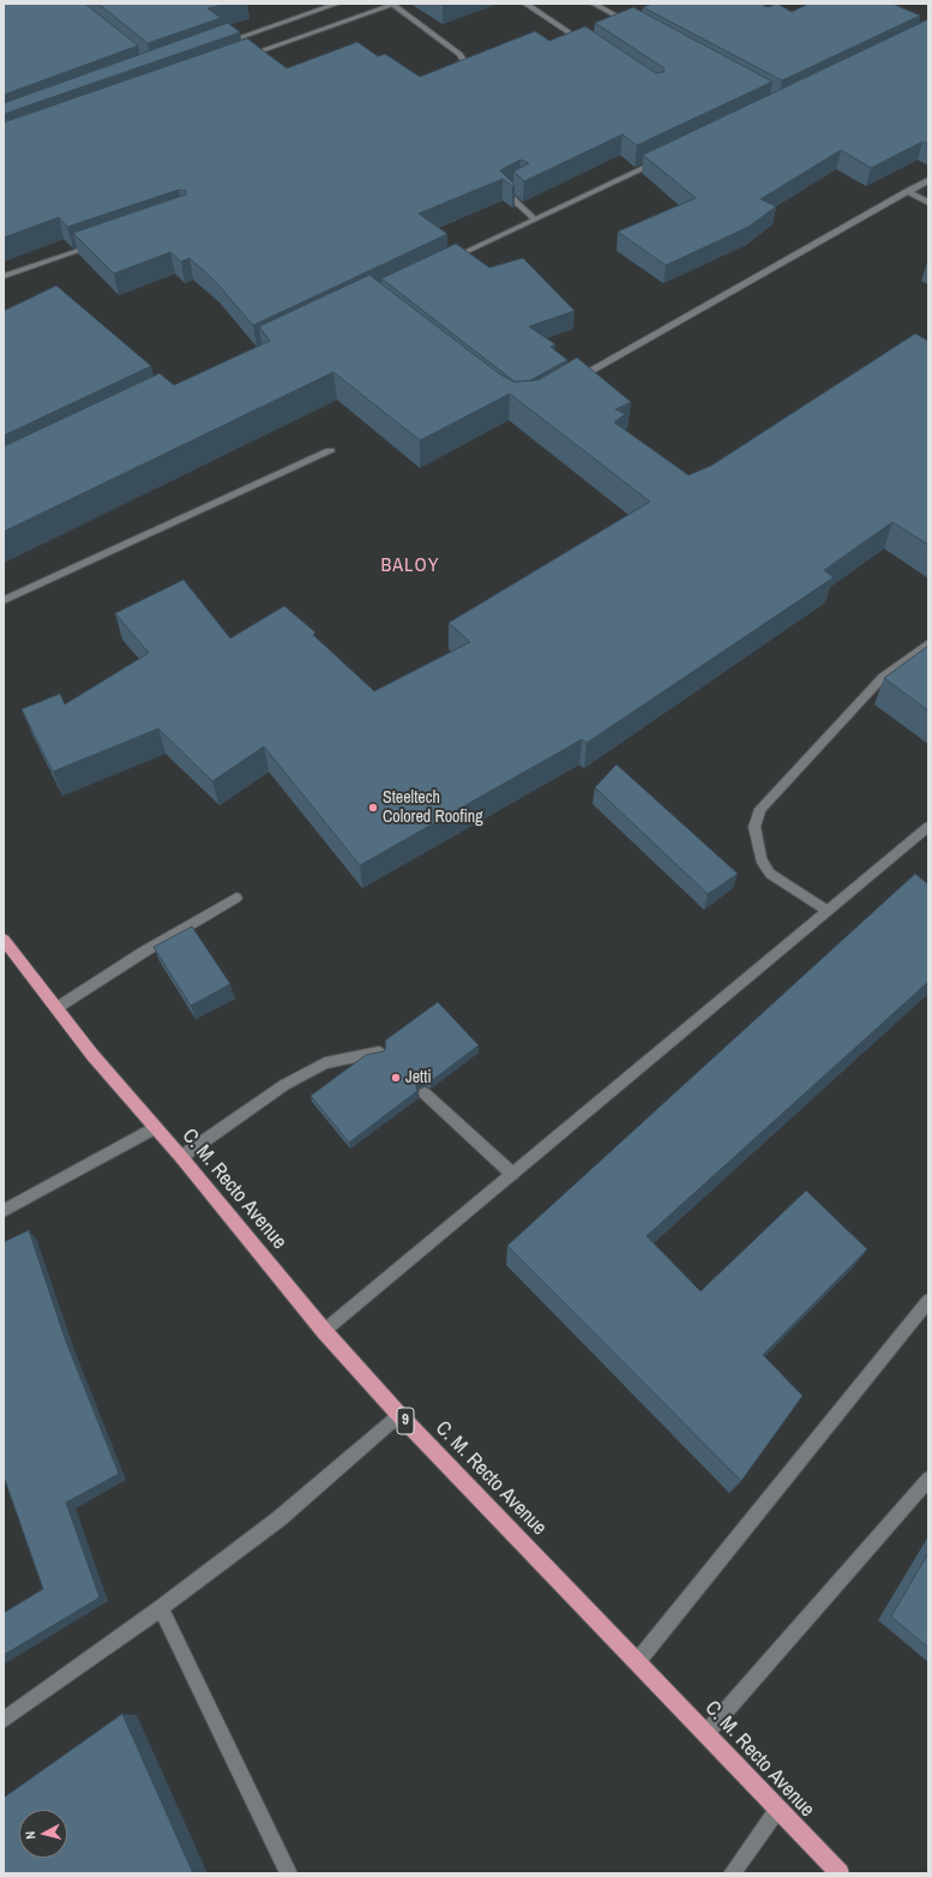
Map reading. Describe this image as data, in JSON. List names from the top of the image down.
{
  "streets": {
    "highway": ["C. M. Recto Avenue", "9"]
  },
  "districts": ["BALOY"],
  "places": ["Steeltech Colored Roofing", "Jetti"],
  "north": "left"
}
